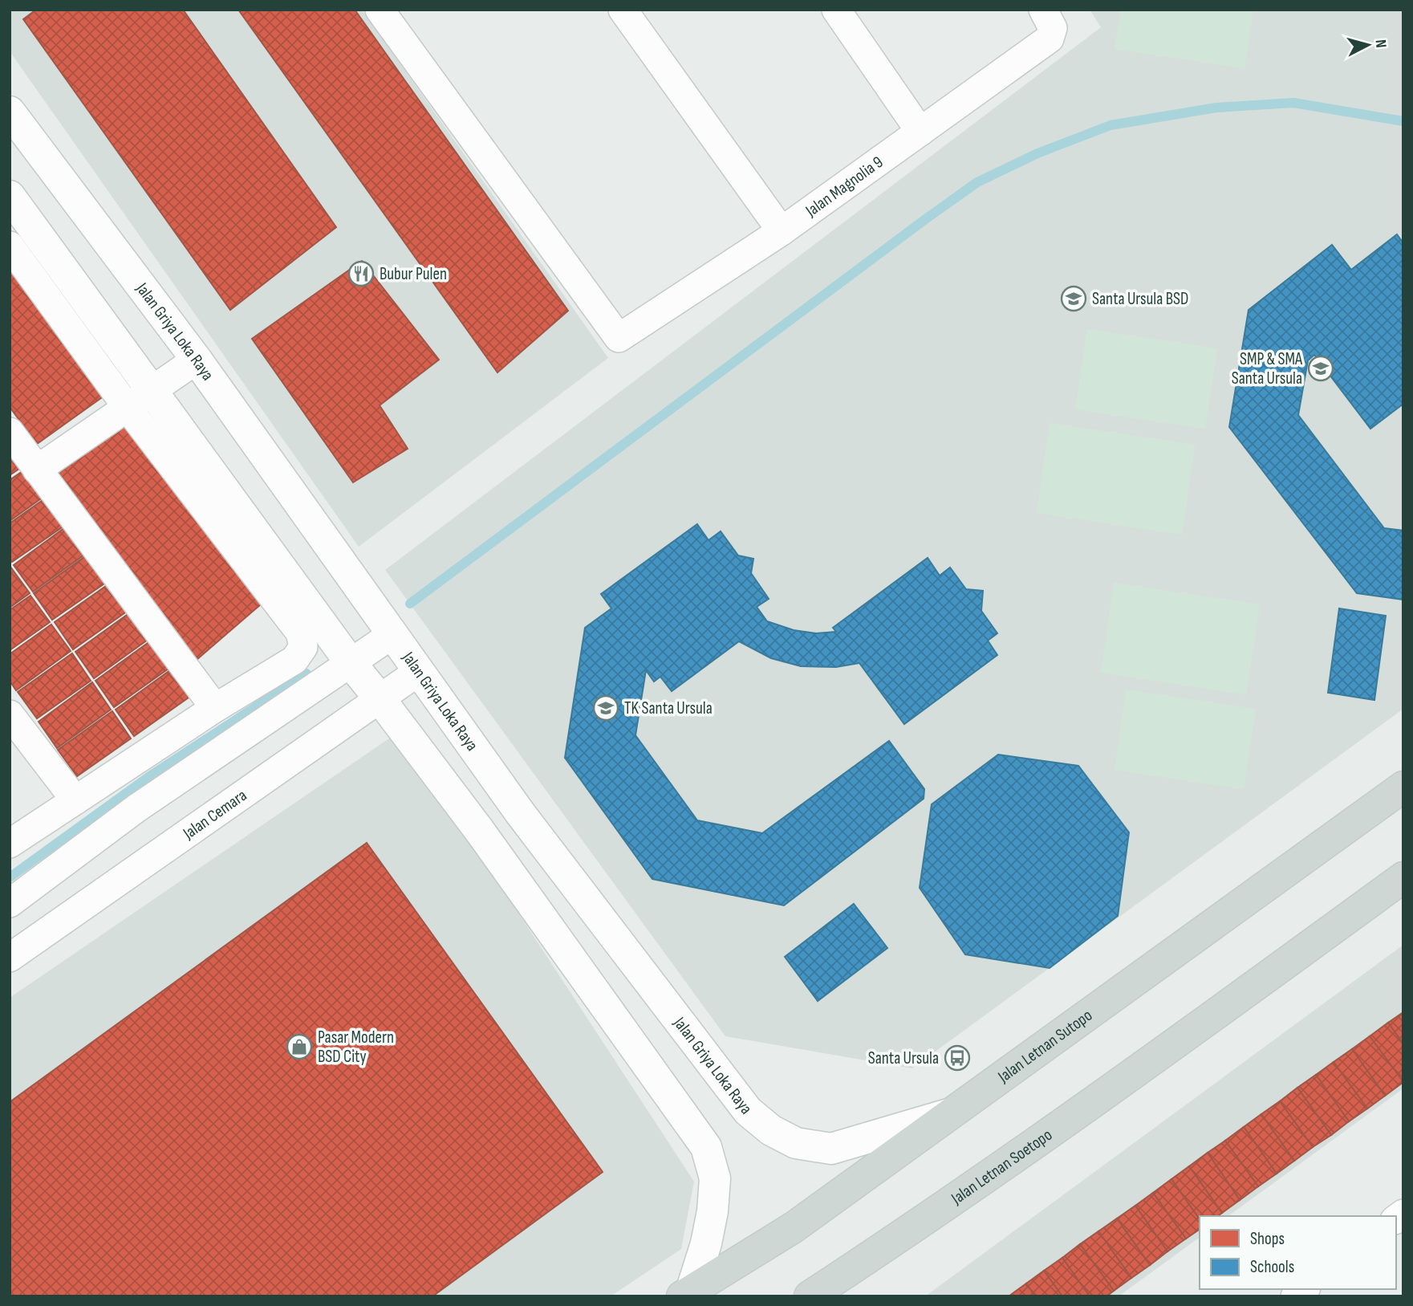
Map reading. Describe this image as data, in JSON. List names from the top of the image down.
{
  "streets": {
    "main road": ["Jalan Griya Loka Raya", "Jalan Letnan Sutopo", "Jalan Letnan Soetopo"],
    "street": ["Jalan Magnolia 9", "Jalan Cemara"]
  },
  "crossings": [
    ["Jalan Griya Loka Raya", "Jalan Cemara"],
    ["Jalan Griya Loka Raya", "Jalan Letnan Sutopo"]
  ],
  "places": {
    "restaurant": ["Bubur Pulen"],
    "school or university": ["Santa Ursula BSD", "SMP & SMA Santa Ursula", "TK Santa Ursula"],
    "shop": ["Pasar Modern BSD City"],
    "bus stop": ["Santa Ursula"]
  },
  "legend": ["Shops", "Schools"],
  "north": "right"
}
